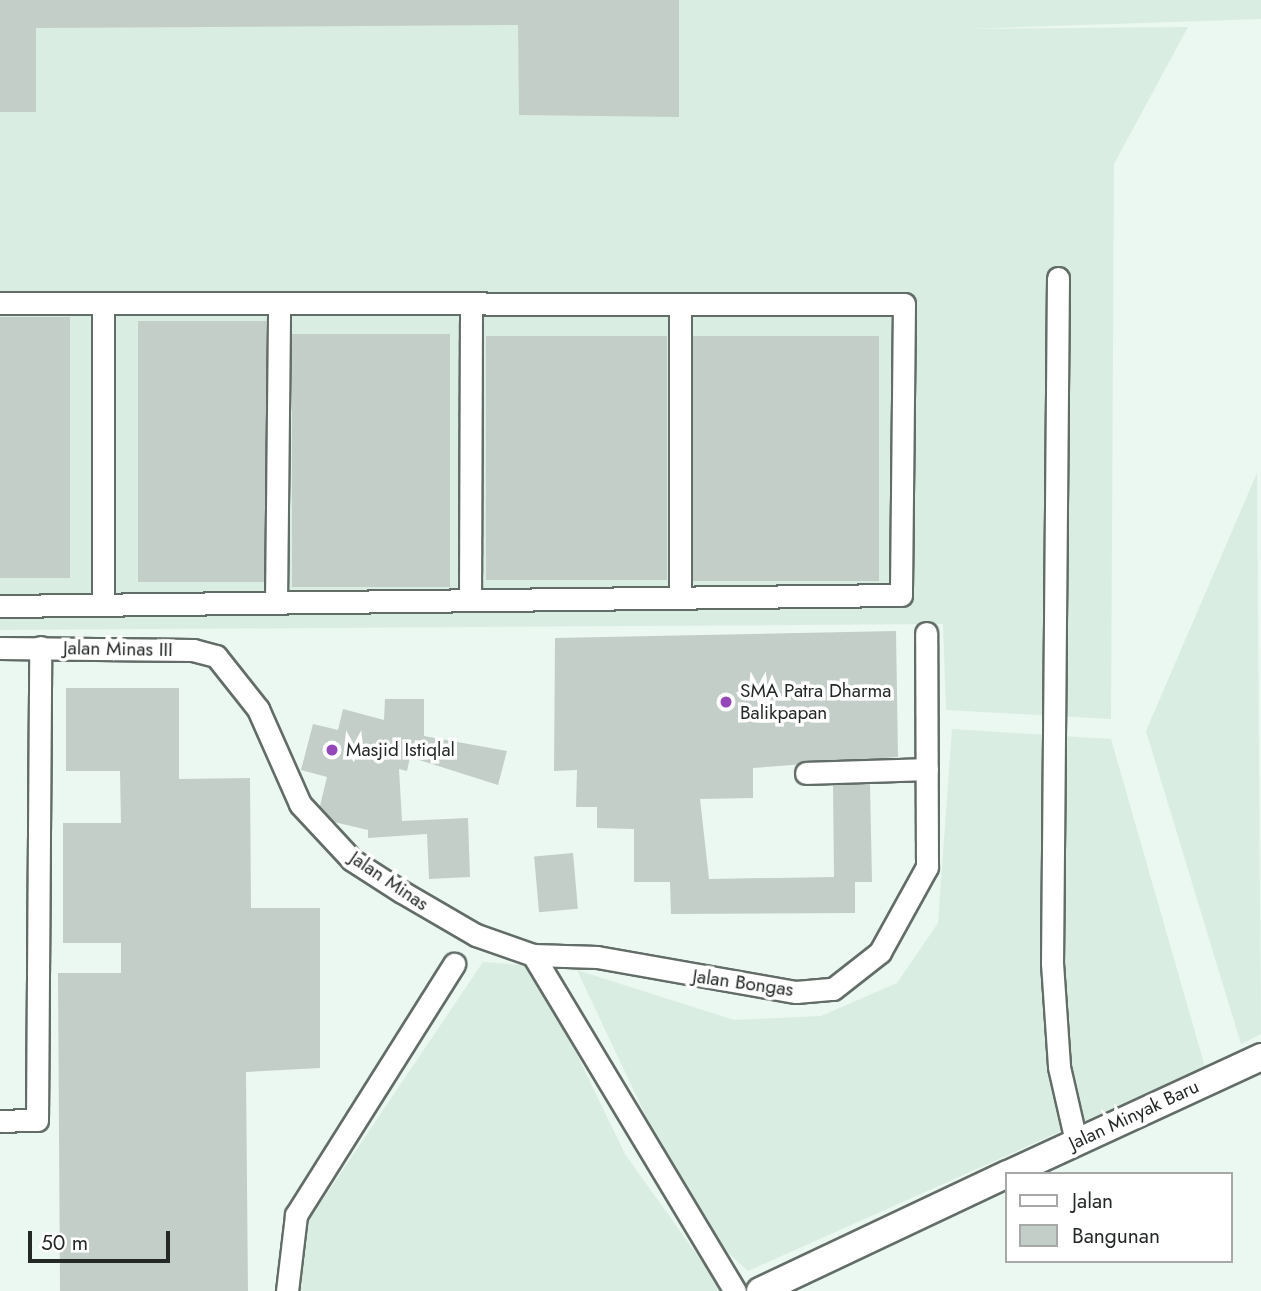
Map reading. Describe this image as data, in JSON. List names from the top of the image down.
{
  "streets": {
    "main road": ["Jalan Minyak Baru"],
    "street": ["Jalan Minas III", "Jalan Minas", "Jalan Bongas"]
  },
  "crossings": [
    ["Jalan Minas III", "Jalan Minas"],
    ["Jalan Minas", "Jalan Bongas"]
  ],
  "places": ["SMA Patra Dharma Balikpapan", "Masjid Istiqlal"],
  "legend": ["Jalan", "Bangunan"],
  "scale_bar": "50 m"
}
